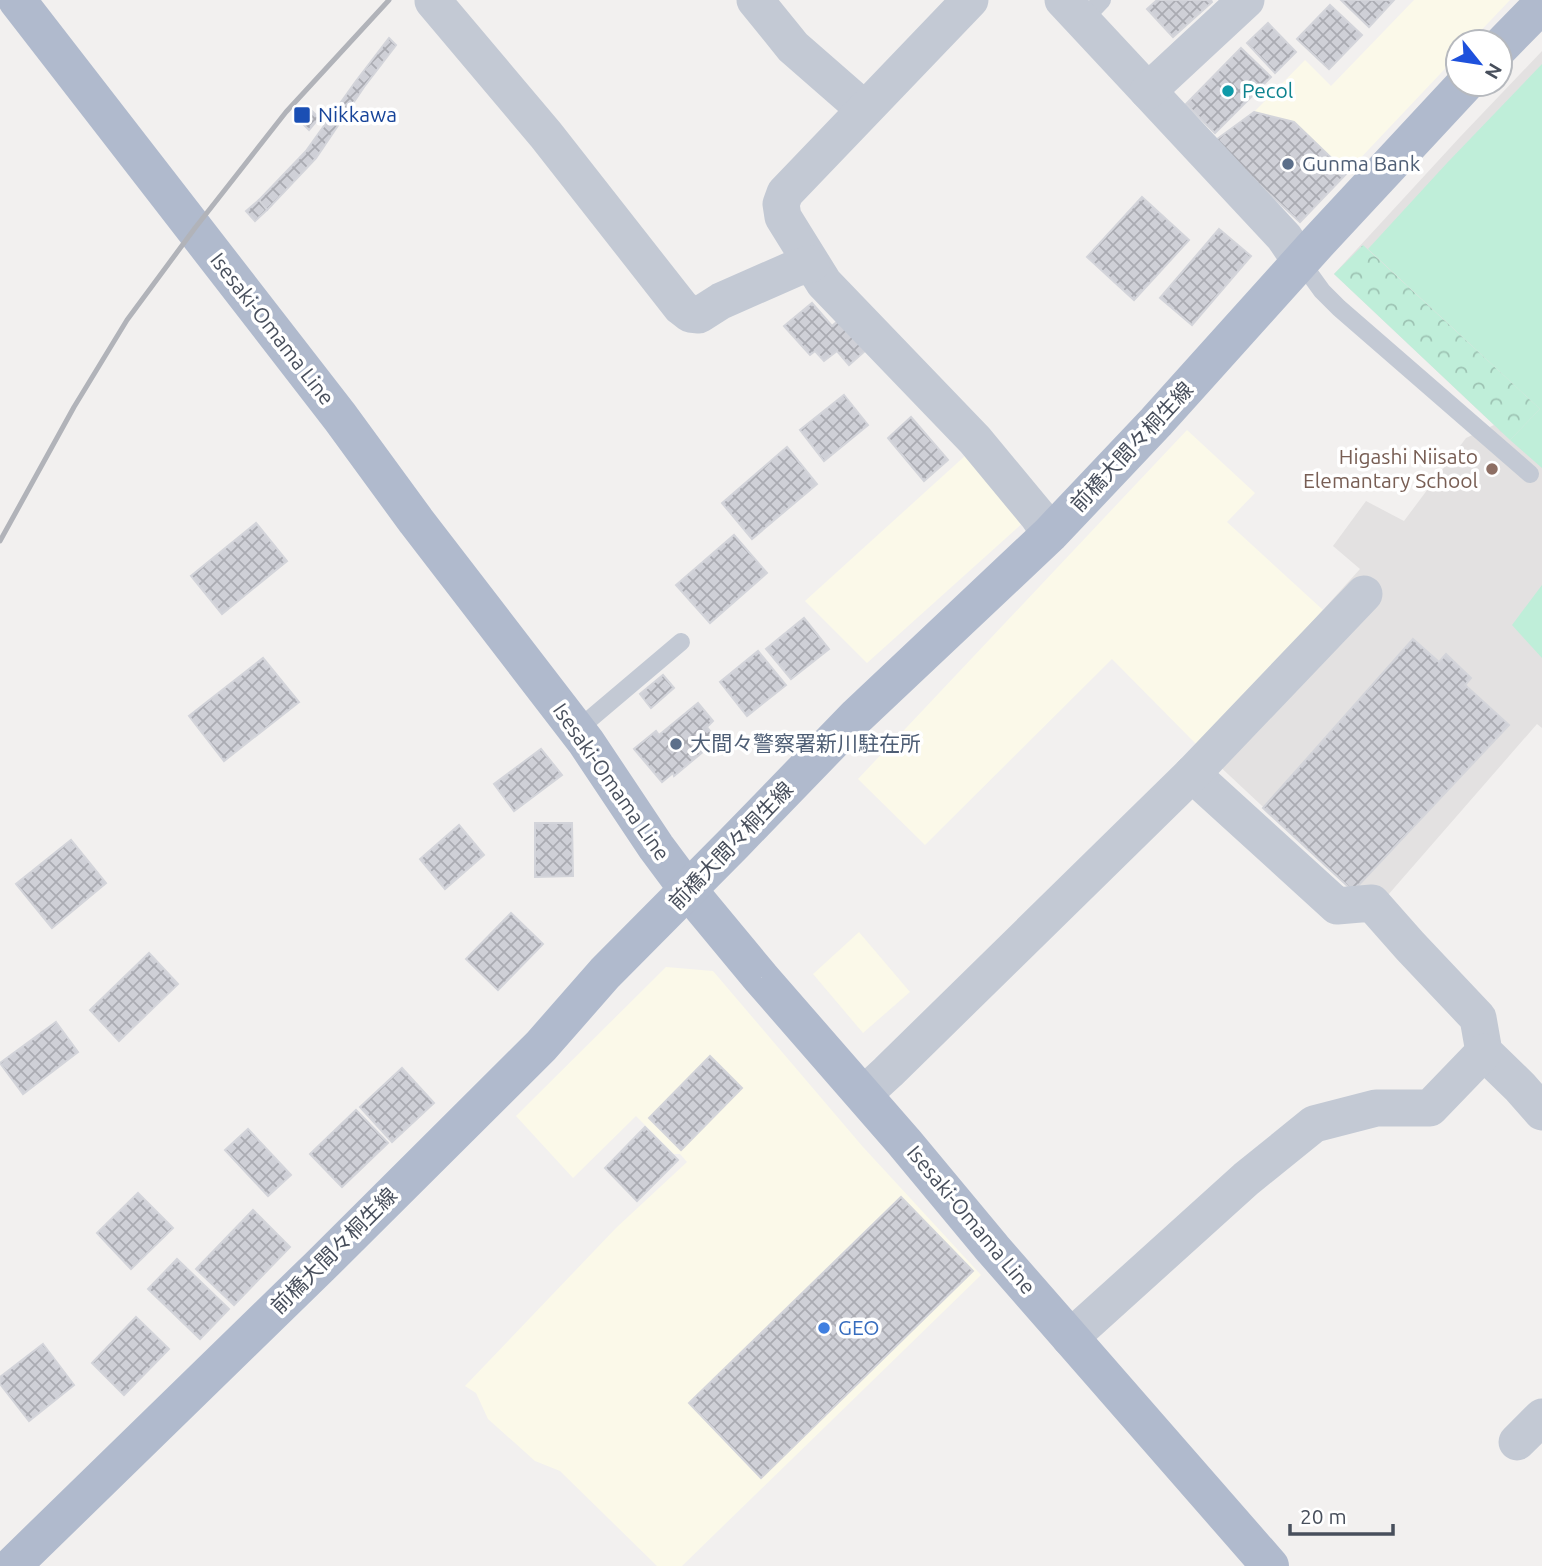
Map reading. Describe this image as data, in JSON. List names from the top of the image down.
{
  "streets": {
    "main road": ["Isesaki-Omama Line", "前橋大間々桐生線"]
  },
  "crossings": [
    ["Isesaki-Omama Line", "前橋大間々桐生線"]
  ],
  "places": {
    "other": [
      "Pecol",
      "Gunma Bank",
      "Higashi Niisato Elemantary School",
      "大間々警察署新川駐在所",
      "GEO"
    ],
    "transit": ["Nikkawa"]
  },
  "scale_bar": "20 m",
  "north": "bottom right"
}
